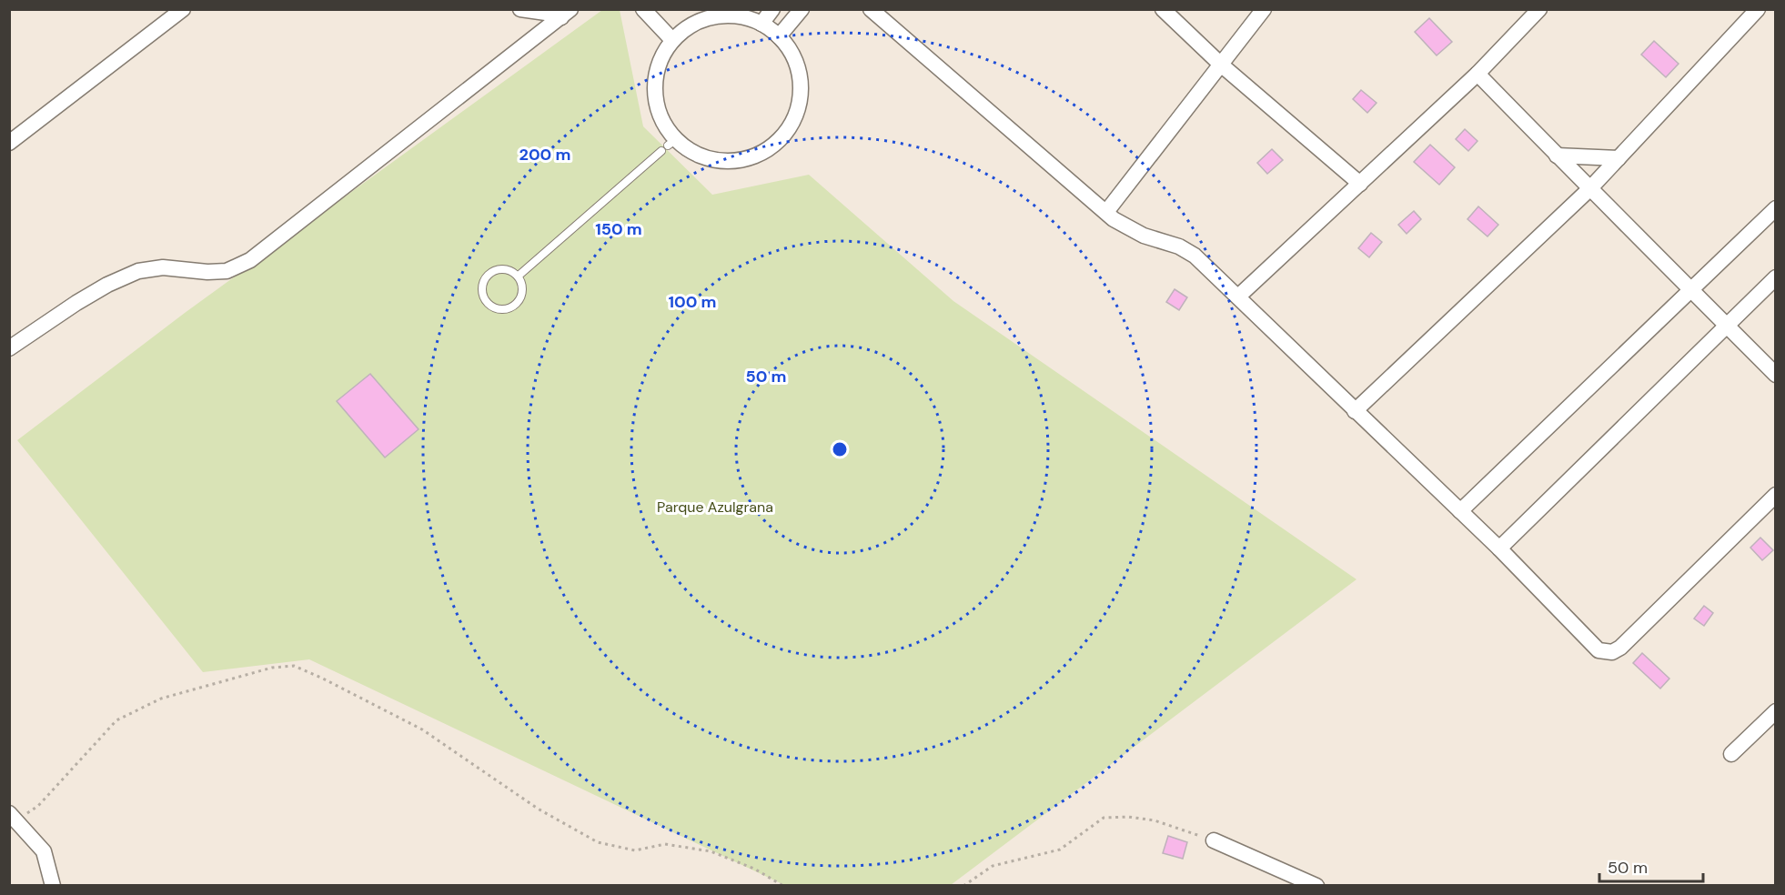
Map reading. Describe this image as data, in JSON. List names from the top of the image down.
{
  "parks": ["Parque Azulgrana"],
  "scale_bar": "50 m",
  "rings": [
    "200 m",
    "150 m",
    "100 m",
    "50 m"
  ]
}
